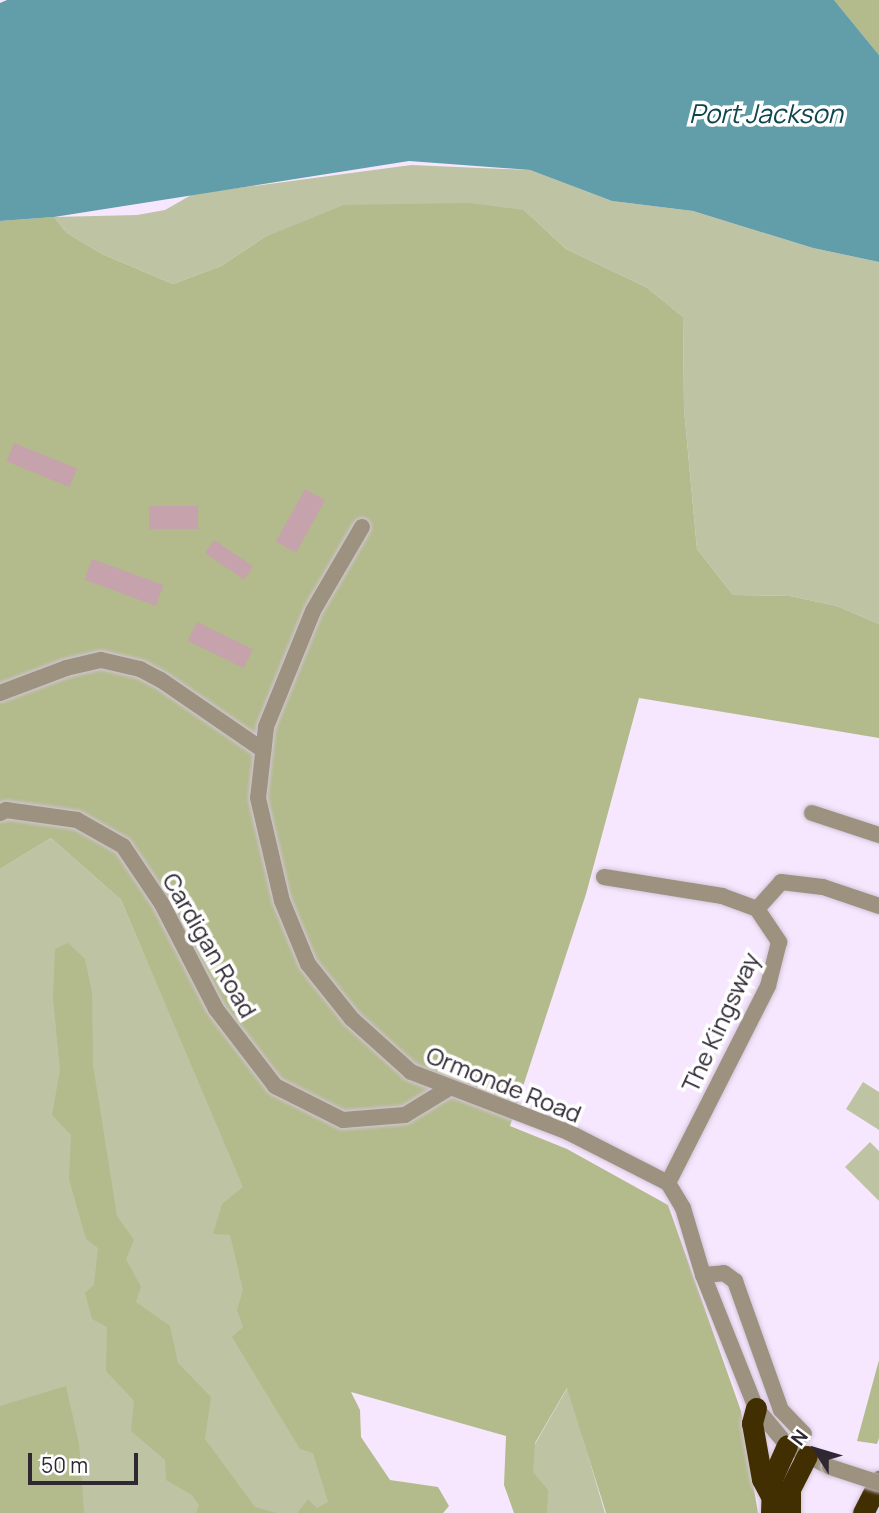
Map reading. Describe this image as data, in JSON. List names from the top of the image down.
{
  "streets": {
    "street": ["Cardigan Road", "The Kingsway", "Ormonde Road"]
  },
  "crossings": [
    ["Cardigan Road", "Ormonde Road"],
    ["The Kingsway", "Ormonde Road"]
  ],
  "water": ["Port Jackson"],
  "scale_bar": "50 m",
  "north": "top left"
}
